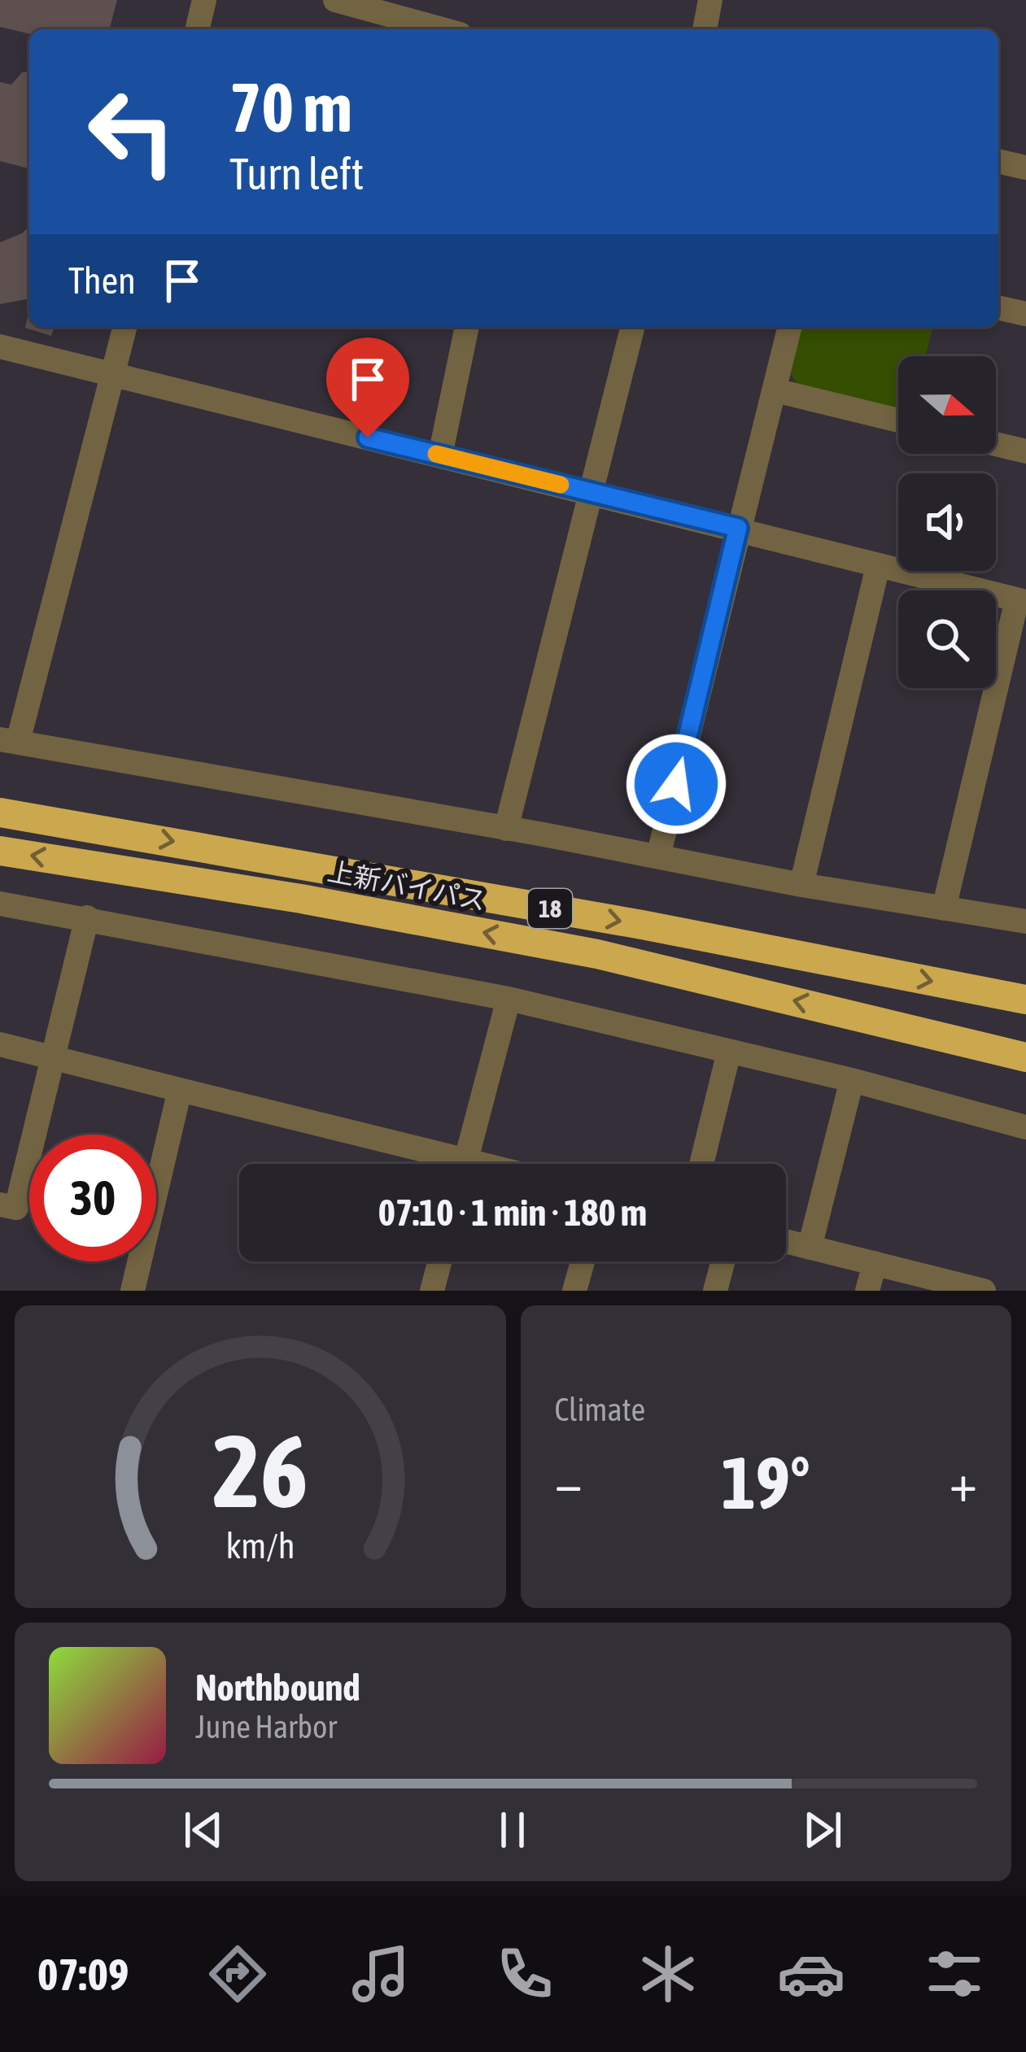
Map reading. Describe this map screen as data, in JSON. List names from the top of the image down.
{
  "streets": {
    "highway": ["上新バイパス", "18"]
  },
  "north": "right",
  "page": {
    "turn": ["70 m", "Turn left"],
    "then": "Then",
    "limit": "30",
    "trip": "07:10 · 1 min · 180 m",
    "tile": "Climate",
    "heat": ["−", "19°", "+"],
    "song": ["Northbound", "June Harbor"],
    "tabs": "07:09",
    "gauge": ["26", "km/h"]
  }
}
